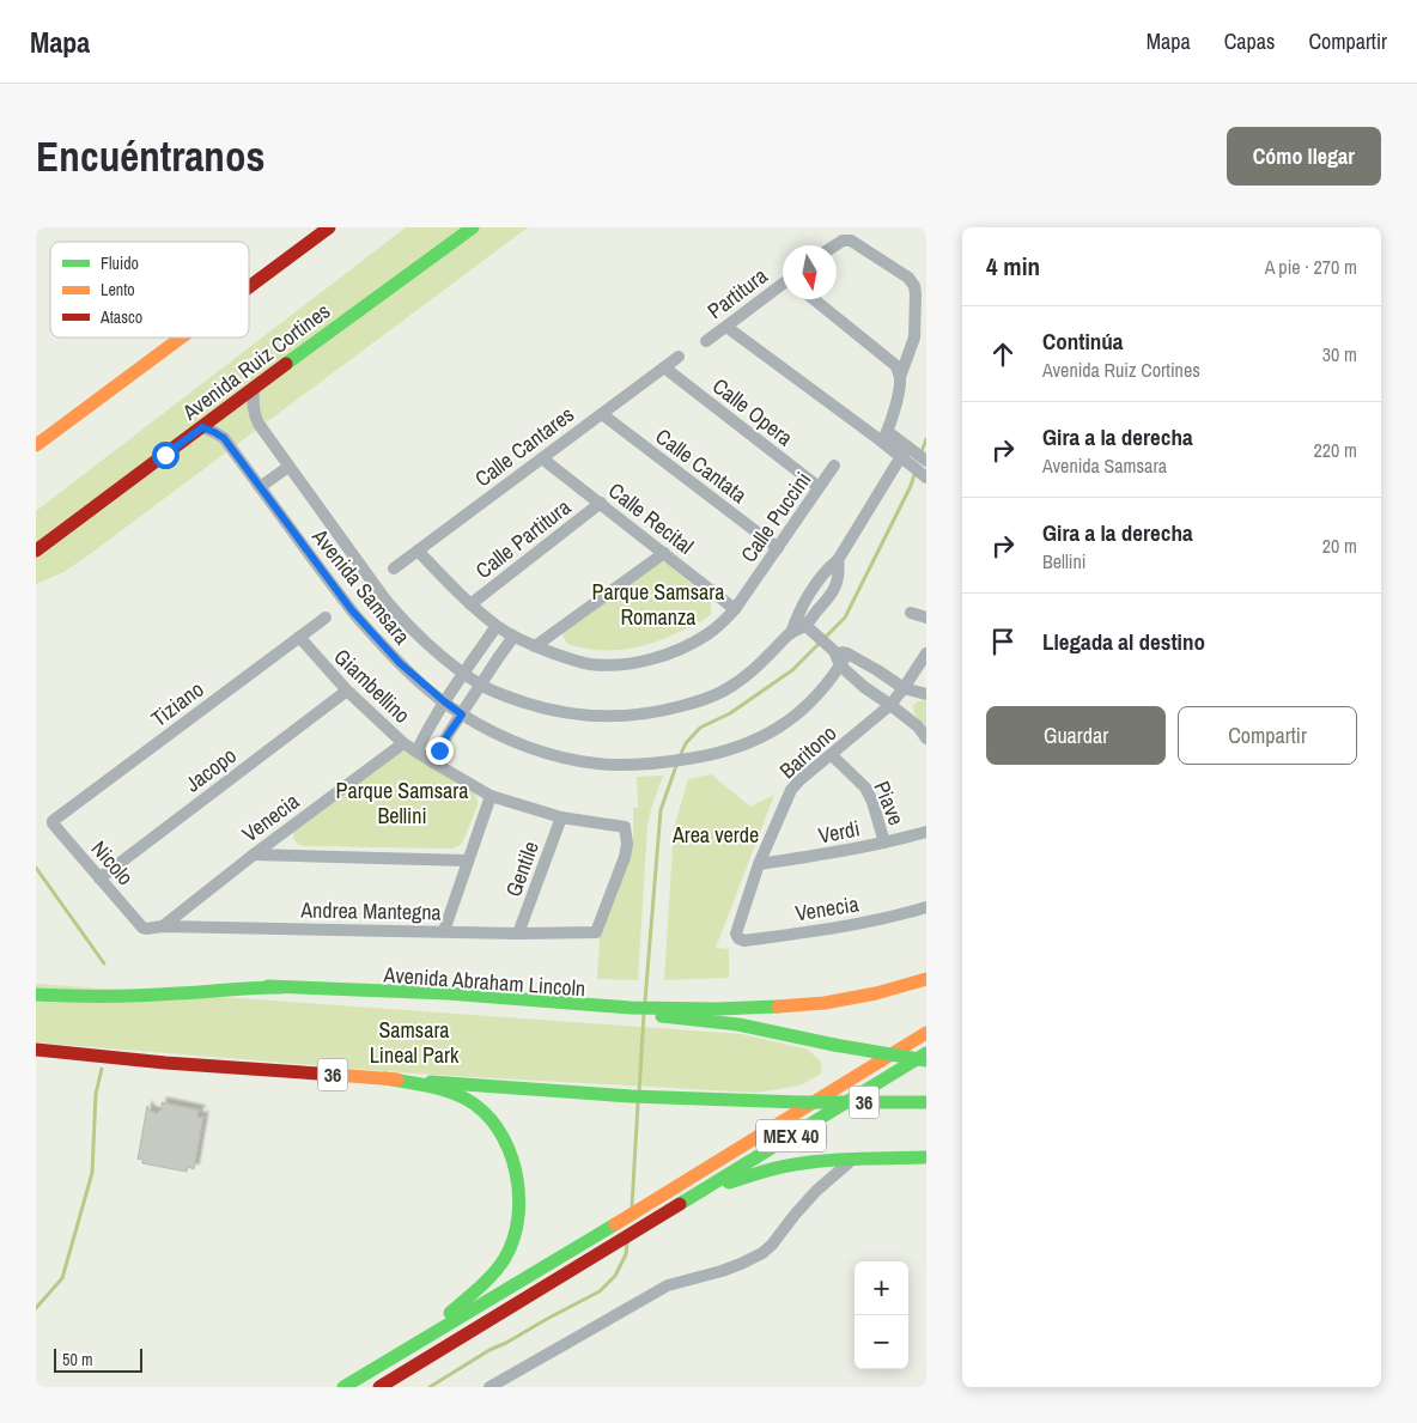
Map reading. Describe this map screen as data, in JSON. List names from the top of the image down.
{
  "streets": {
    "main road": [
      "Avenida Ruiz Cortines",
      "Avenida Abraham Lincoln",
      "36",
      "MEX 40"
    ],
    "street": [
      "Partitura",
      "Calle Opera",
      "Calle Cantares",
      "Calle Cantata",
      "Calle Puccini",
      "Calle Recital",
      "Calle Partitura",
      "Avenida Samsara",
      "Giambellino",
      "Tiziano",
      "Baritono",
      "Jacopo",
      "Piave",
      "Venecia",
      "Verdi",
      "Nicolo",
      "Gentile",
      "Andrea Mantegna"
    ]
  },
  "crossings": [
    ["Avenida Ruiz Cortines", "Avenida Samsara"],
    ["Calle Opera", "Calle Cantares"],
    ["Calle Opera", "Calle Puccini"],
    ["Calle Cantares", "Calle Cantata"],
    ["Calle Cantares", "Calle Puccini"],
    ["Calle Cantares", "Calle Recital"],
    ["Calle Cantata", "Calle Puccini"],
    ["Calle Puccini", "Calle Recital"],
    ["Calle Puccini", "Calle Partitura"],
    ["Calle Recital", "Calle Partitura"],
    ["Giambellino", "Tiziano"],
    ["Giambellino", "Jacopo"],
    ["Giambellino", "Venecia"],
    ["Giambellino", "Gentile"],
    ["Giambellino", "Andrea Mantegna"],
    ["Tiziano", "Nicolo"],
    ["Baritono", "Piave"],
    ["Baritono", "Venecia"],
    ["Baritono", "Verdi"],
    ["Jacopo", "Nicolo"],
    ["Piave", "Verdi"],
    ["Venecia", "Andrea Mantegna"],
    ["Nicolo", "Andrea Mantegna"],
    ["Gentile", "Andrea Mantegna"]
  ],
  "parks": [
    "Parque Samsara Romanza",
    "Parque Samsara Bellini",
    "Area verde",
    "Samsara Lineal Park"
  ],
  "legend": ["Fluido", "Lento", "Atasco"],
  "scale_bar": "50 m",
  "north": "bottom",
  "page": {
    "header": "Mapa",
    "nav": ["Mapa", "Capas", "Compartir"],
    "buttons": [
      "Cómo llegar",
      ["Guardar", "Compartir"]
    ],
    "title": "Encuéntranos",
    "heading": ["4 min", "A pie · 270 m"],
    "list": [
      ["Continúa", "Avenida Ruiz Cortines", "30 m"],
      ["Gira a la derecha", "Avenida Samsara", "220 m"],
      ["Gira a la derecha", "Bellini", "20 m"],
      "Llegada al destino"
    ],
    "map_buttons": ["+", "−"],
    "scale": "50 m"
  }
}
